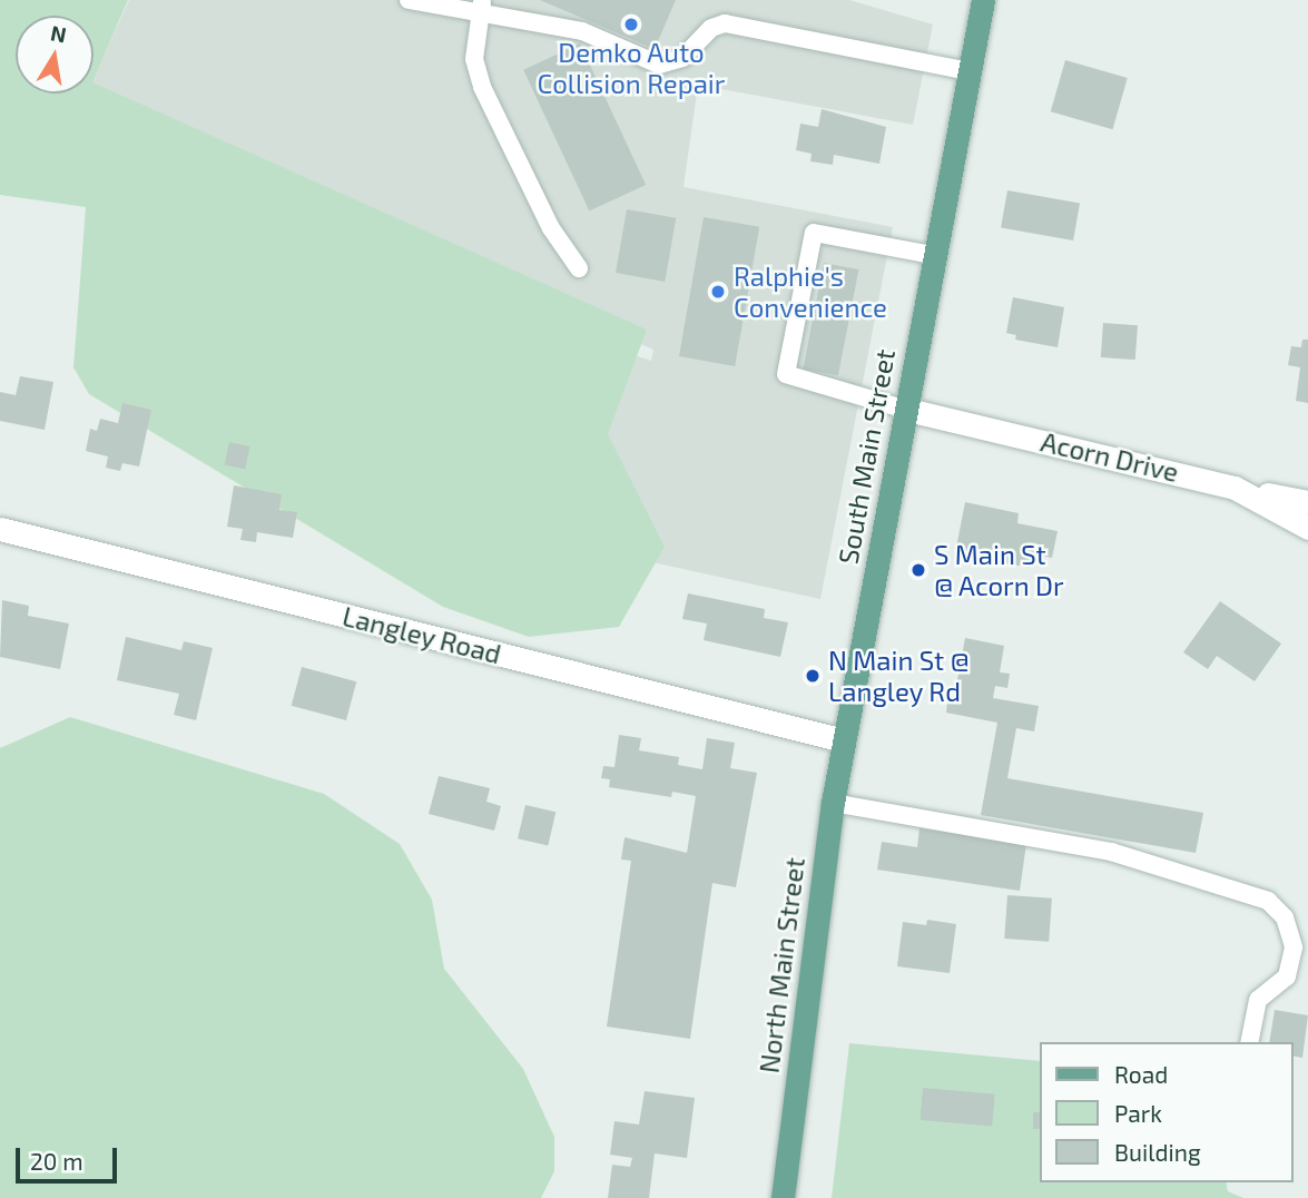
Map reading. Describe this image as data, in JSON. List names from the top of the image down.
{
  "streets": {
    "main road": ["South Main Street", "North Main Street"],
    "street": ["Acorn Drive", "Langley Road"]
  },
  "crossings": [
    ["South Main Street", "Acorn Drive"],
    ["South Main Street", "Langley Road"],
    ["South Main Street", "North Main Street"],
    ["Langley Road", "North Main Street"]
  ],
  "places": [
    "Demko Auto Collision Repair",
    "Ralphie's Convenience",
    "S Main St @ Acorn Dr",
    "N Main St @ Langley Rd"
  ],
  "legend": ["Road", "Park", "Building"],
  "scale_bar": "20 m",
  "north": "top"
}
